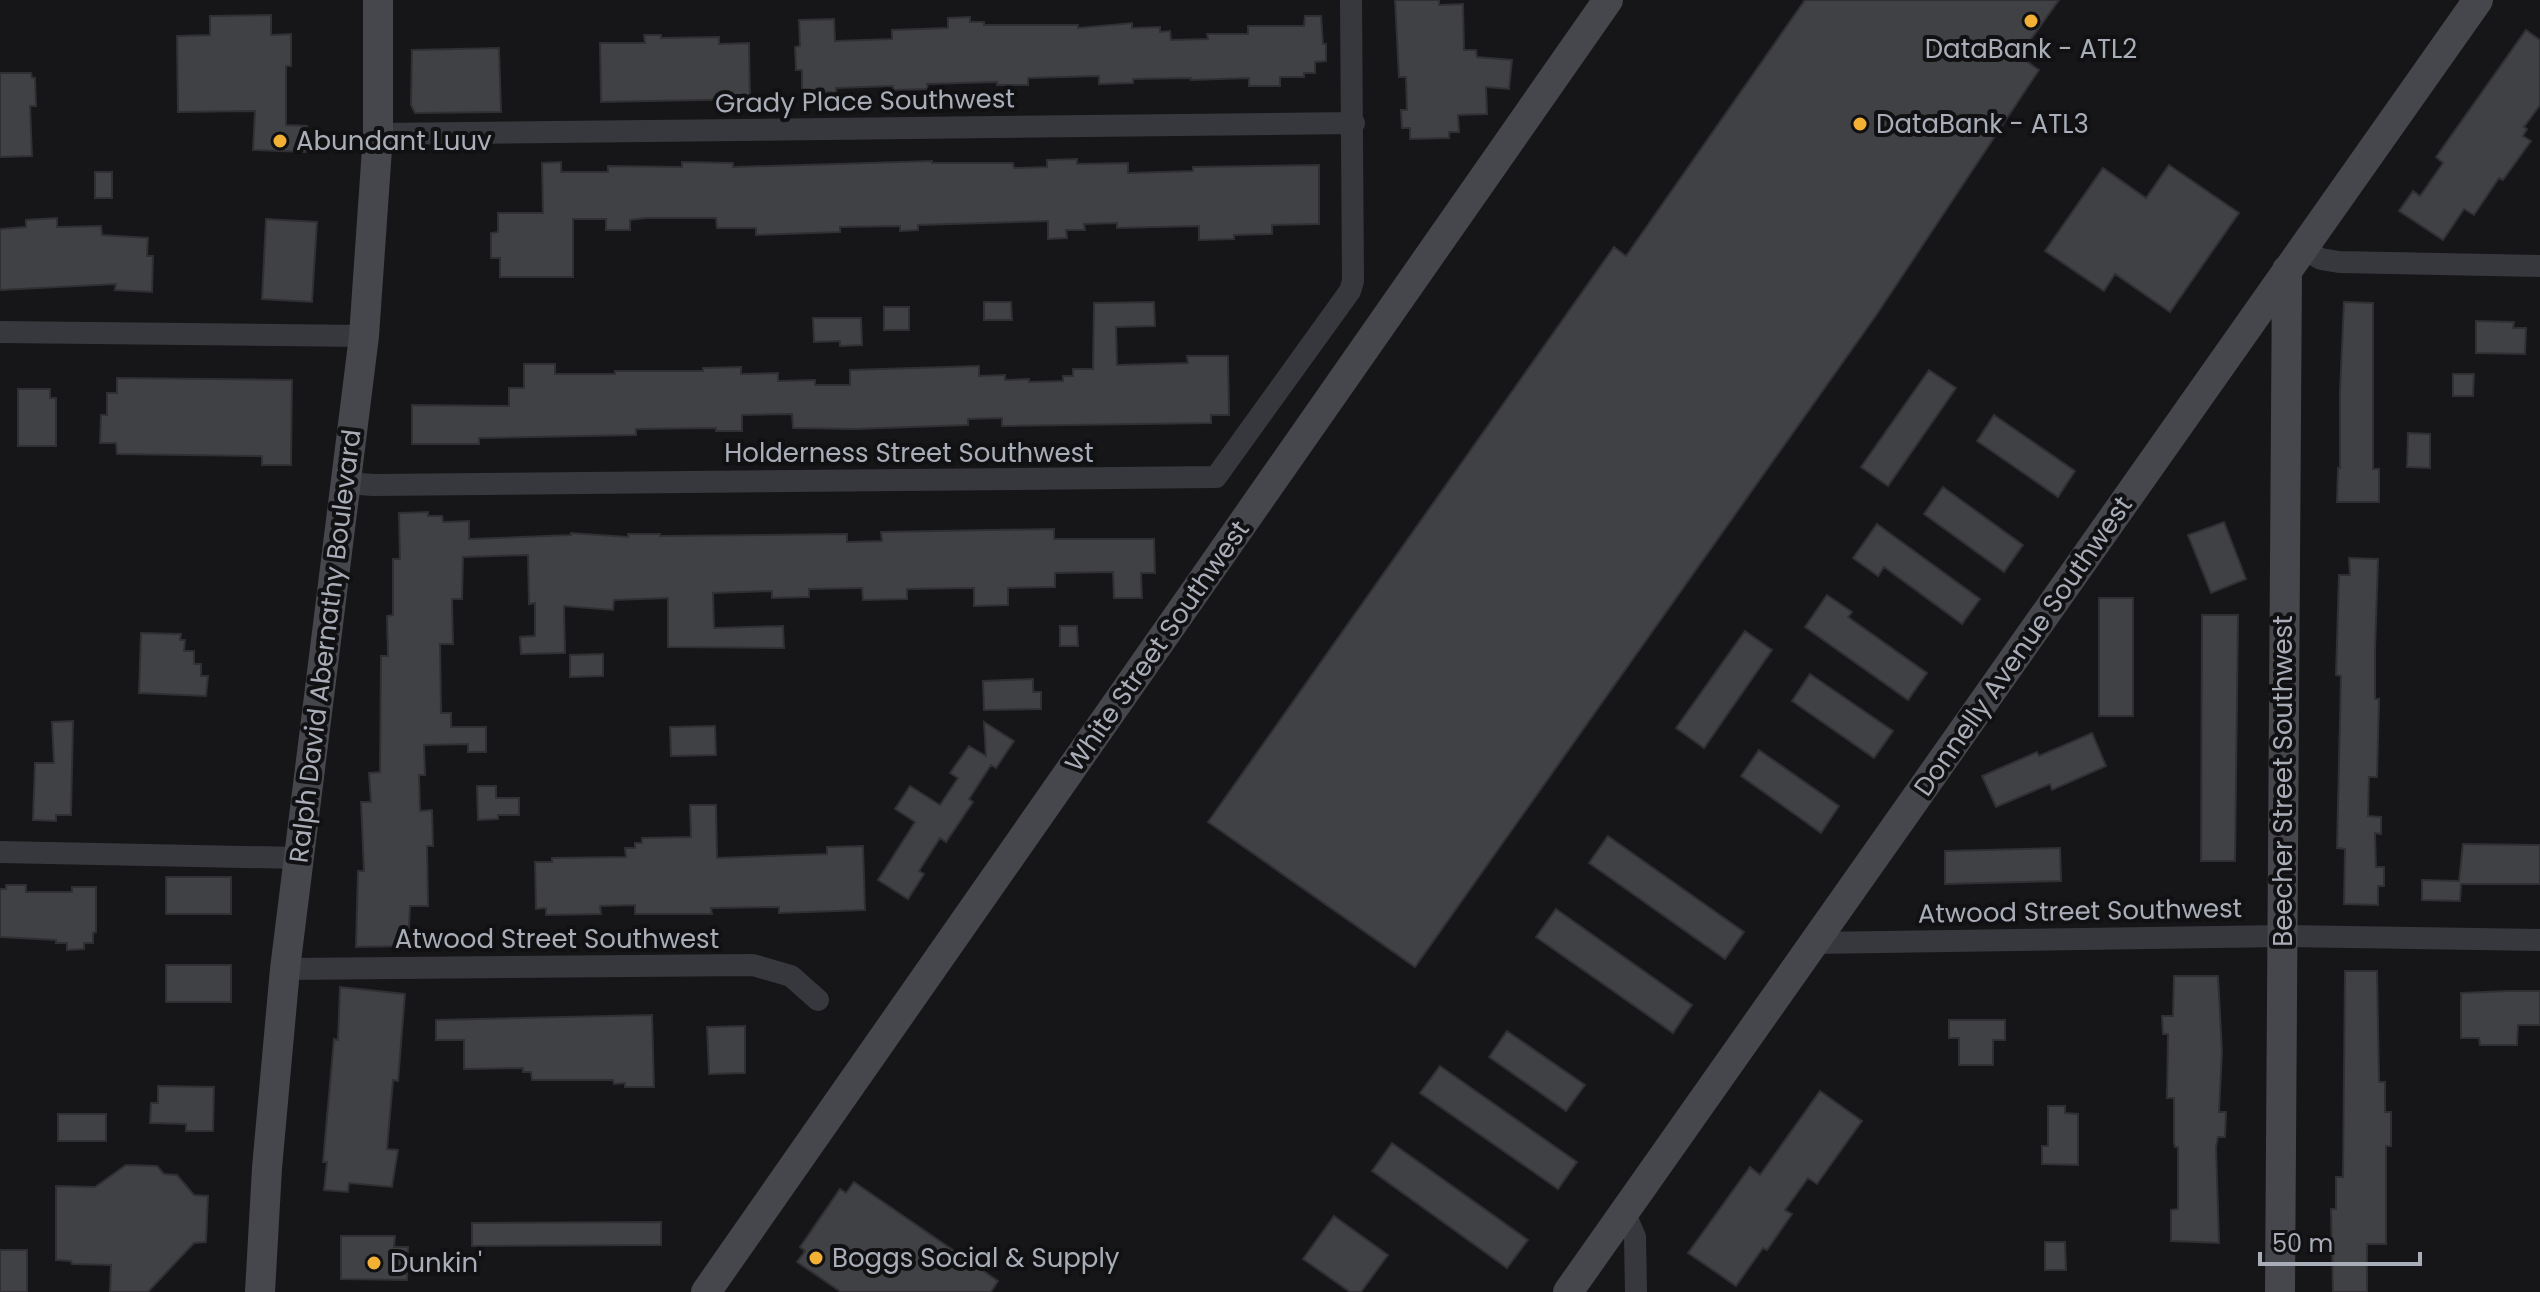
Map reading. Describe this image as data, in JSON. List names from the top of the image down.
{
  "streets": {
    "street": [
      "Grady Place Southwest",
      "Holderness Street Southwest",
      "Ralph David Abernathy Boulevard",
      "White Street Southwest",
      "Donnelly Avenue Southwest",
      "Beecher Street Southwest",
      "Atwood Street Southwest"
    ]
  },
  "crossings": [
    ["Grady Place Southwest", "Holderness Street Southwest"],
    ["Grady Place Southwest", "Ralph David Abernathy Boulevard"],
    ["Holderness Street Southwest", "Ralph David Abernathy Boulevard"],
    ["Ralph David Abernathy Boulevard", "Atwood Street Southwest"],
    ["Donnelly Avenue Southwest", "Beecher Street Southwest"],
    ["Donnelly Avenue Southwest", "Atwood Street Southwest"],
    ["Beecher Street Southwest", "Atwood Street Southwest"]
  ],
  "places": [
    "DataBank - ATL2",
    "DataBank - ATL3",
    "Abundant Luuv",
    "Boggs Social & Supply",
    "Dunkin'"
  ],
  "scale_bar": "50 m"
}
